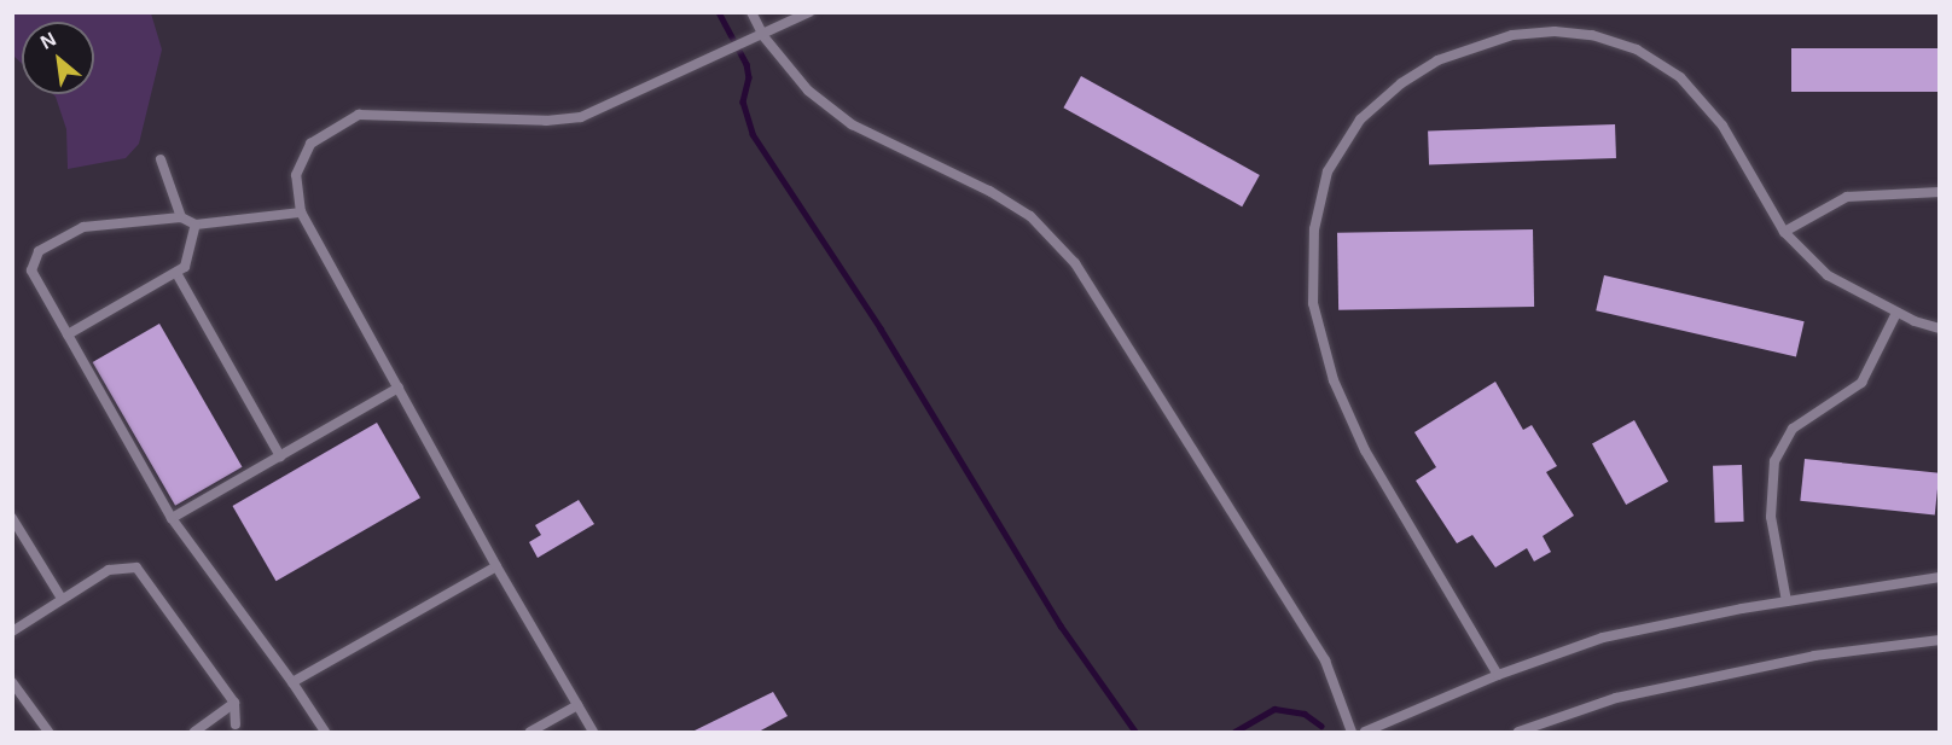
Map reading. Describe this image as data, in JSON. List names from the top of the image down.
{
  "north": "top left"
}
